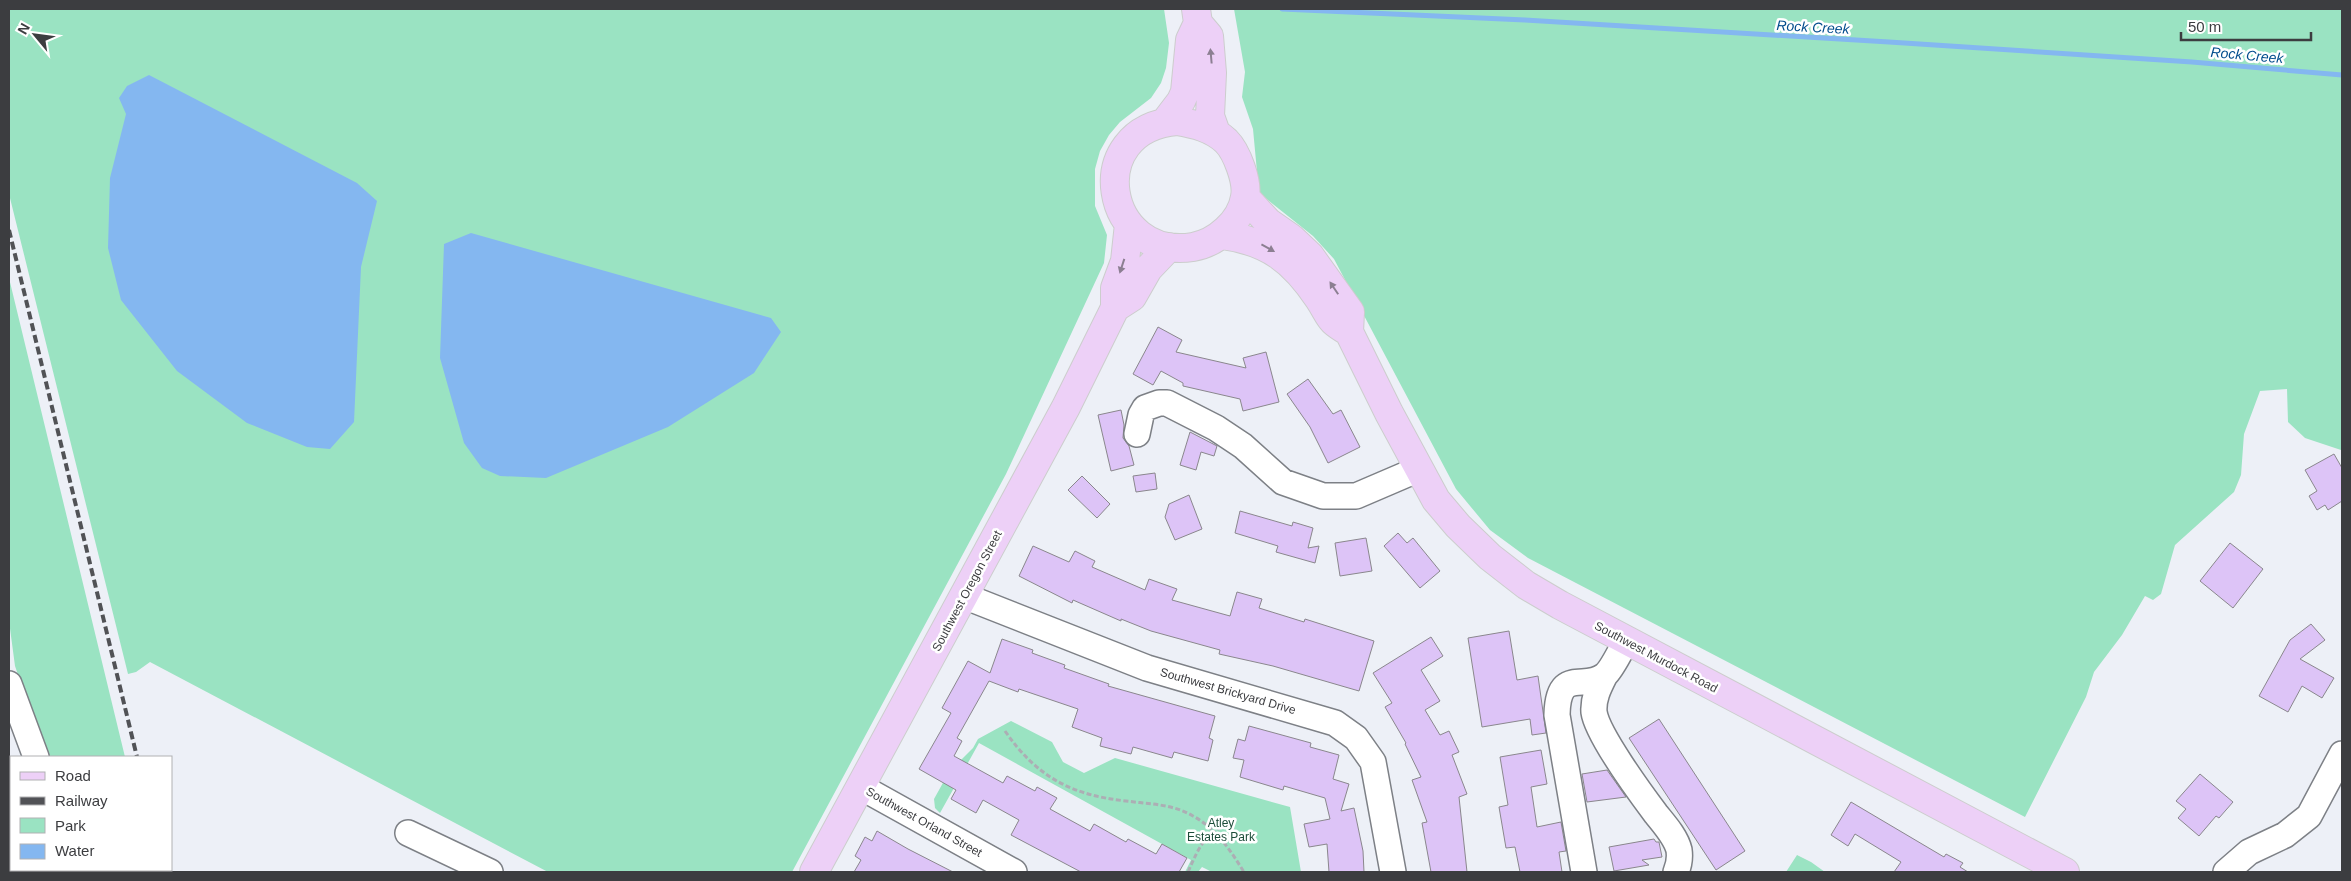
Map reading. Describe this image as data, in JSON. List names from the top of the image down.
{
  "streets": {
    "main road": ["Southwest Oregon Street", "Southwest Murdock Road"],
    "street": ["Southwest Brickyard Drive", "Southwest Orland Street"]
  },
  "crossings": [
    ["Southwest Oregon Street", "Southwest Murdock Road"],
    ["Southwest Oregon Street", "Southwest Brickyard Drive"],
    ["Southwest Oregon Street", "Southwest Orland Street"]
  ],
  "water": ["Rock Creek"],
  "parks": ["Atley Estates Park"],
  "legend": [
    "Road",
    "Railway",
    "Park",
    "Water"
  ],
  "scale_bar": "50 m",
  "north": "top left"
}
